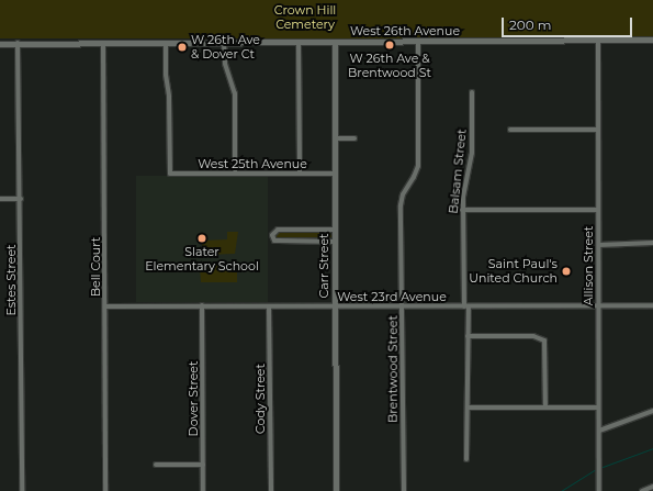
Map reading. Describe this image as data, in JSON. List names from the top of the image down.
{
  "streets": {
    "street": [
      "West 26th Avenue",
      "West 25th Avenue",
      "Balsam Street",
      "Carr Street",
      "Allison Street",
      "Bell Court",
      "Estes Street",
      "West 23rd Avenue",
      "Brentwood Street",
      "Dover Street",
      "Cody Street"
    ]
  },
  "crossings": [
    ["West 26th Avenue", "West 25th Avenue"],
    ["West 26th Avenue", "Carr Street"],
    ["West 26th Avenue", "Allison Street"],
    ["West 26th Avenue", "Bell Court"],
    ["West 26th Avenue", "Estes Street"],
    ["West 26th Avenue", "Brentwood Street"],
    ["West 25th Avenue", "Carr Street"],
    ["Balsam Street", "West 23rd Avenue"],
    ["Carr Street", "West 23rd Avenue"],
    ["Allison Street", "West 23rd Avenue"],
    ["Bell Court", "West 23rd Avenue"],
    ["West 23rd Avenue", "Brentwood Street"],
    ["West 23rd Avenue", "Dover Street"],
    ["West 23rd Avenue", "Cody Street"]
  ],
  "parks": ["Crown Hill Cemetery"],
  "places": [
    "W 26th Ave & Brentwood St",
    "W 26th Ave & Dover Ct",
    "Slater Elementary School",
    "Saint Paul's United Church"
  ],
  "scale_bar": "200 m"
}
